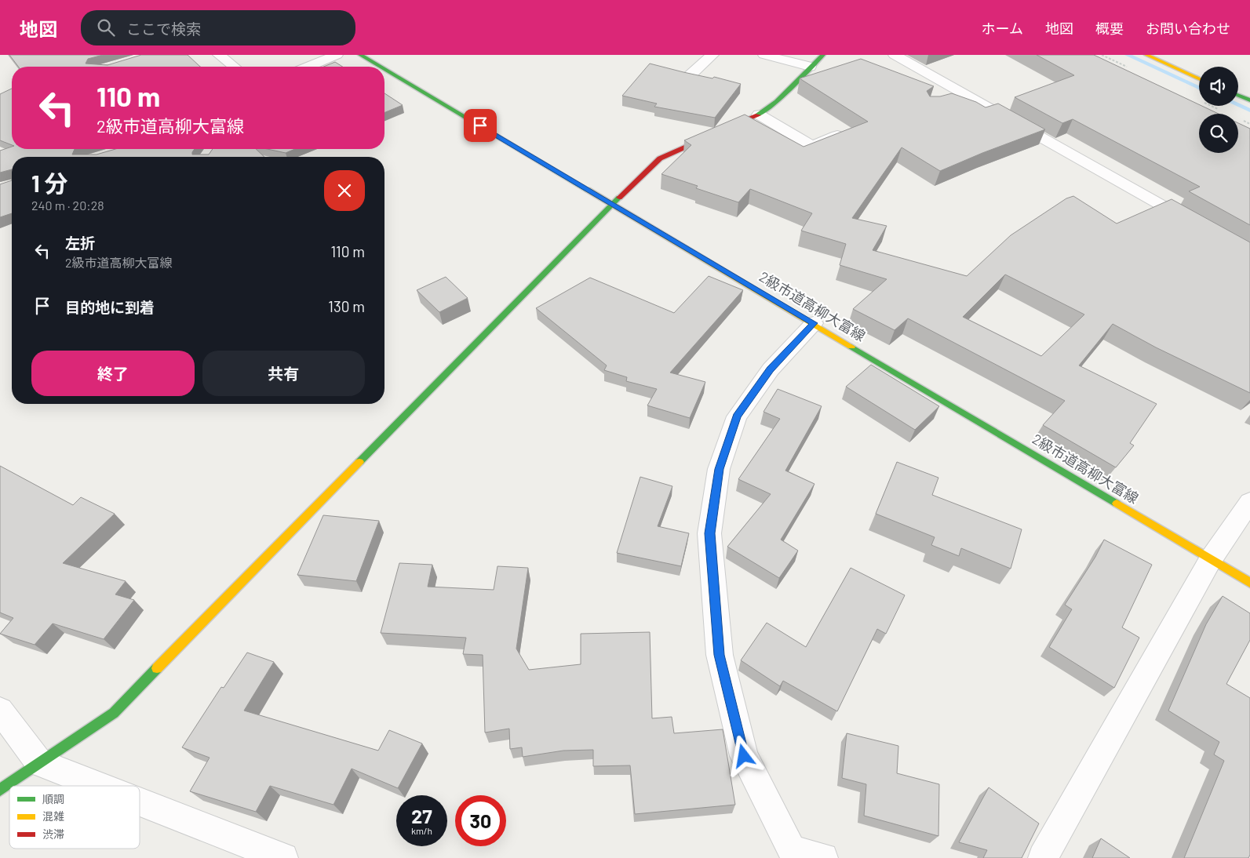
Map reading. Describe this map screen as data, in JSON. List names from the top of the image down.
{
  "streets": {
    "street": ["2級市道高柳大富線"]
  },
  "legend": ["順調", "混雑", "渋滞"],
  "page": {
    "header": "地図",
    "search": "ここで検索",
    "nav": [
      "ホーム",
      "地図",
      "概要",
      "お問い合わせ"
    ],
    "turn": ["110 m", "2級市道高柳大富線"],
    "heading": ["1 分", "240 m · 20:28"],
    "list": [
      {
        "name": "左折",
        "note": "2級市道高柳大富線",
        "value": "110 m"
      },
      {
        "name": "目的地に到着",
        "value": "130 m"
      }
    ],
    "buttons": ["終了", "共有"],
    "speed": "27 km/h",
    "limit": "30"
  }
}
